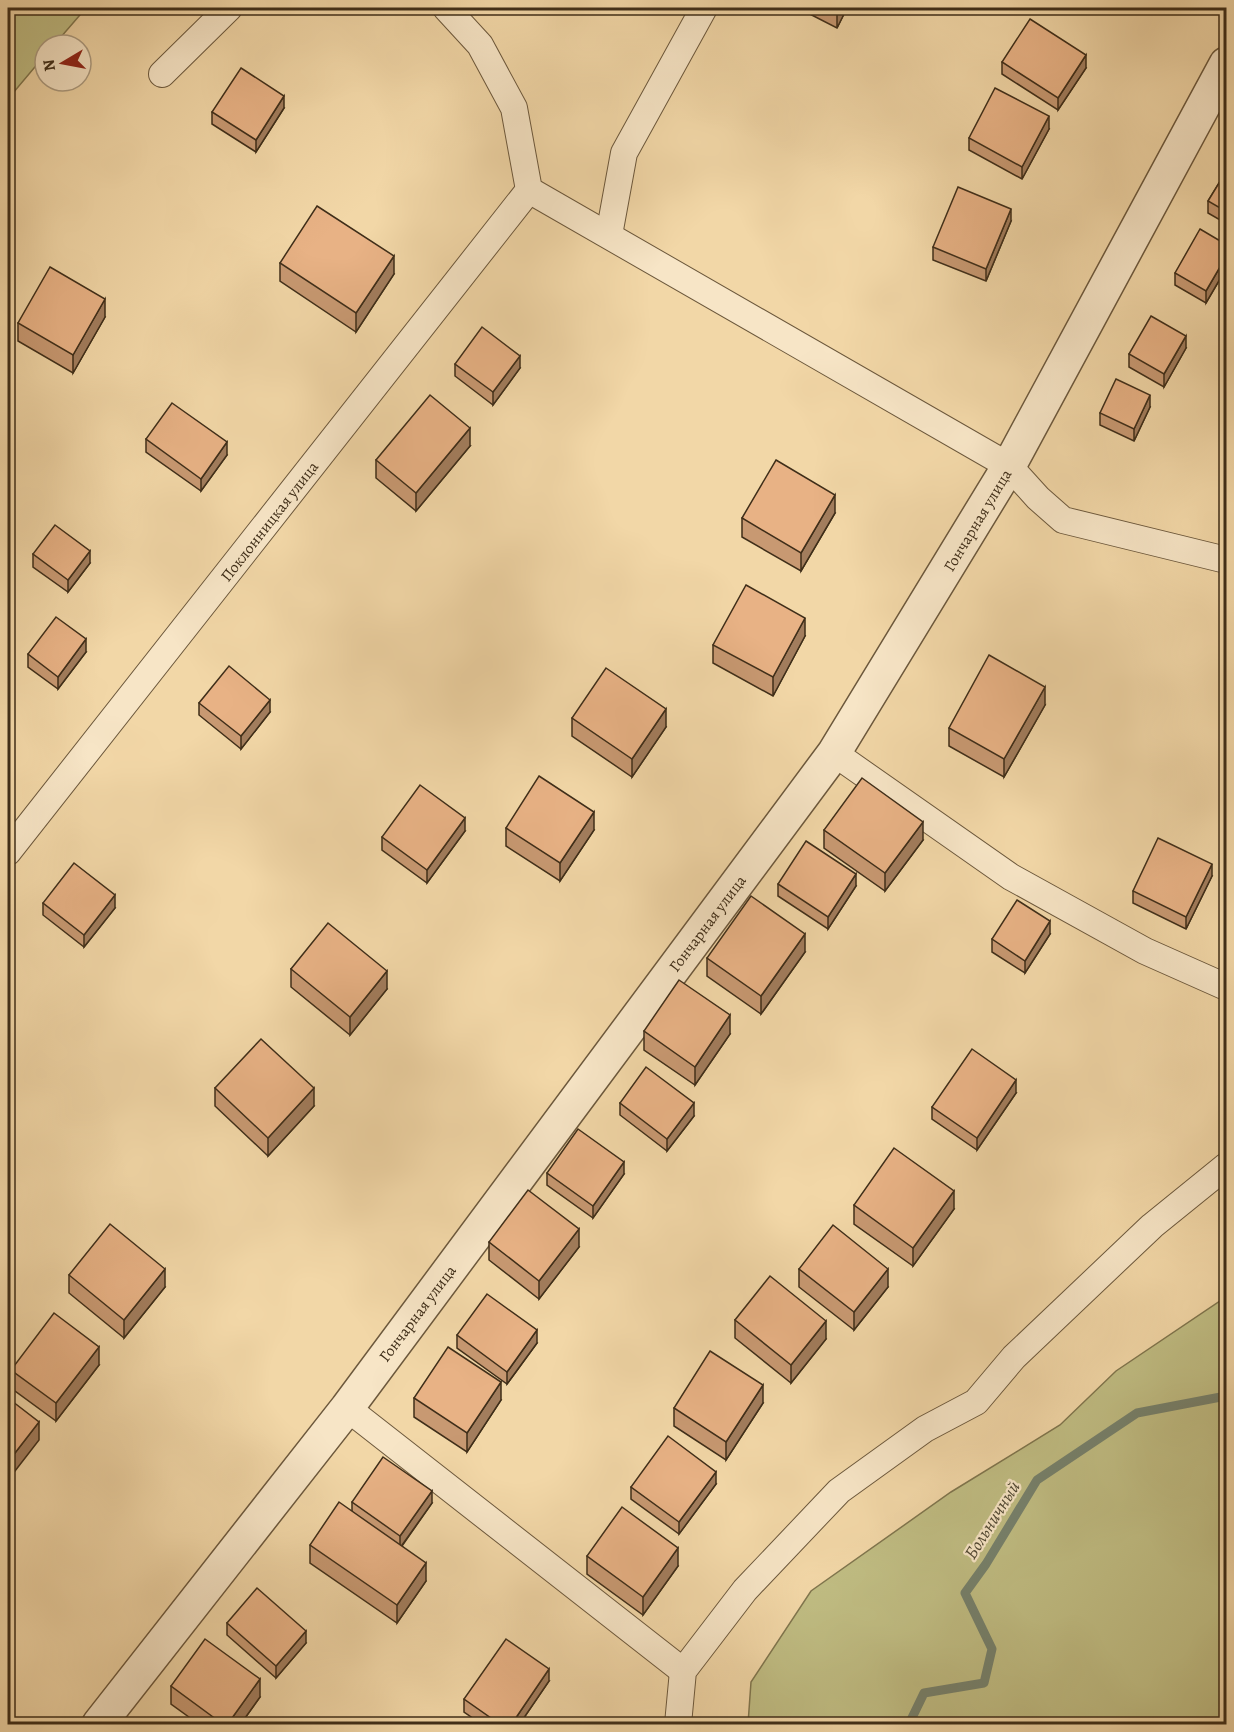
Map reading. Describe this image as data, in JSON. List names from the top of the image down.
{
  "streets": {
    "street": ["Гончарная улица", "Поклонницкая улица"]
  },
  "water": ["Больничный"],
  "north": "left"
}
